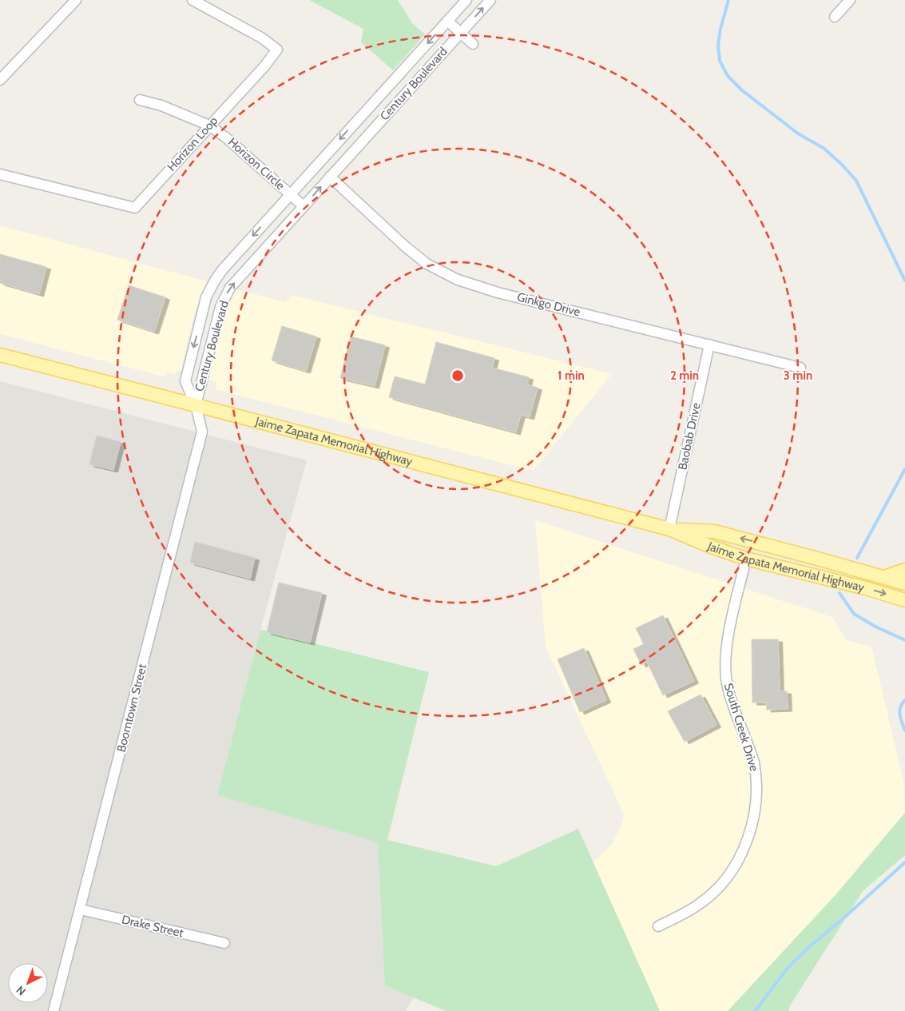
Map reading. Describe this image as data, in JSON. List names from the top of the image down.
{
  "streets": {
    "main road": ["Jaime Zapata Memorial Highway"],
    "street": [
      "Century Boulevard",
      "Horizon Loop",
      "Horizon Circle",
      "Ginkgo Drive",
      "Baobab Drive",
      "Boomtown Street",
      "South Creek Drive",
      "Drake Street"
    ]
  },
  "crossings": [
    ["Century Boulevard", "Horizon Circle"],
    ["Century Boulevard", "Ginkgo Drive"],
    ["Century Boulevard", "Jaime Zapata Memorial Highway"],
    ["Century Boulevard", "Boomtown Street"],
    ["Horizon Loop", "Horizon Circle"],
    ["Ginkgo Drive", "Baobab Drive"],
    ["Baobab Drive", "Jaime Zapata Memorial Highway"],
    ["Jaime Zapata Memorial Highway", "Boomtown Street"],
    ["Jaime Zapata Memorial Highway", "South Creek Drive"],
    ["Boomtown Street", "Drake Street"]
  ],
  "north": "bottom left",
  "rings": ["1 min", "2 min", "3 min"]
}
